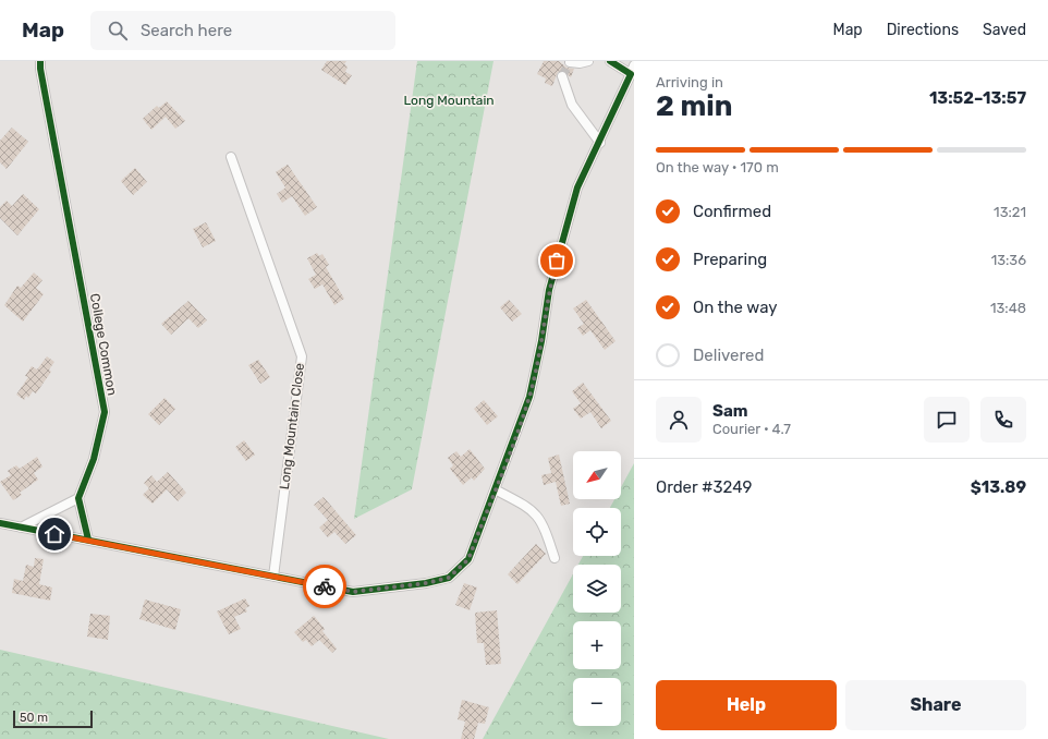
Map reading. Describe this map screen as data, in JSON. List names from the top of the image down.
{
  "streets": {
    "street": ["College Common", "Long Mountain Close"]
  },
  "parks": ["Long Mountain"],
  "scale_bar": "50 m",
  "north": "bottom left",
  "page": {
    "header": "Map",
    "search": "Search here",
    "nav": ["Map", "Directions", "Saved"],
    "heading": ["2 min", "Arriving in", "13:52–13:57"],
    "panel": [
      "Sam",
      "Courier · 4.7",
      "Order #3249",
      "$13.89"
    ],
    "bar": "On the way · 170 m",
    "list": [
      ["Confirmed", "13:21"],
      ["Preparing", "13:36"],
      ["On the way", "13:48"],
      "Delivered"
    ],
    "map_buttons": ["+", "−"],
    "buttons": ["Help", "Share"],
    "scale": "50 m"
  }
}
